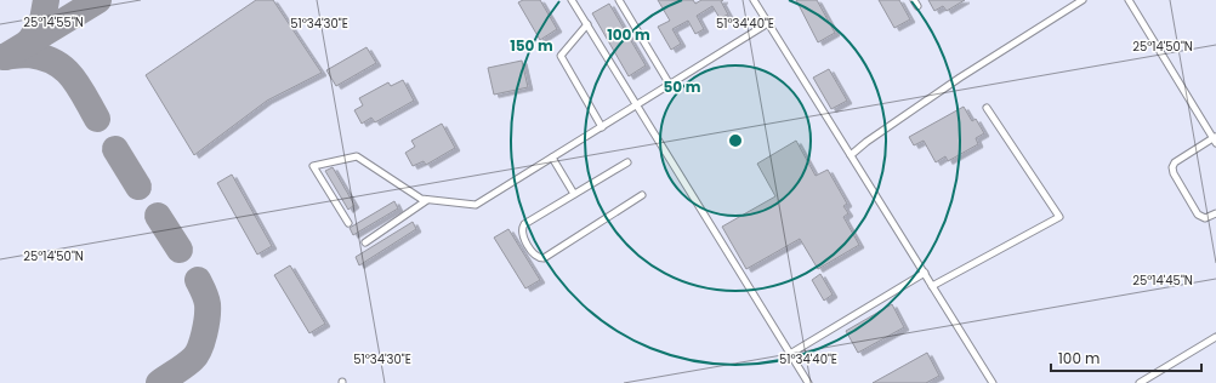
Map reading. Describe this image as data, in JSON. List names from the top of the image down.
{
  "scale_bar": "100 m",
  "coordinates": [
    "25°14'55\"N",
    "51°34'30\"E",
    "51°34'40\"E",
    "25°14'50\"N",
    "25°14'45\"N"
  ],
  "rings": ["100 m", "150 m", "50 m"]
}
